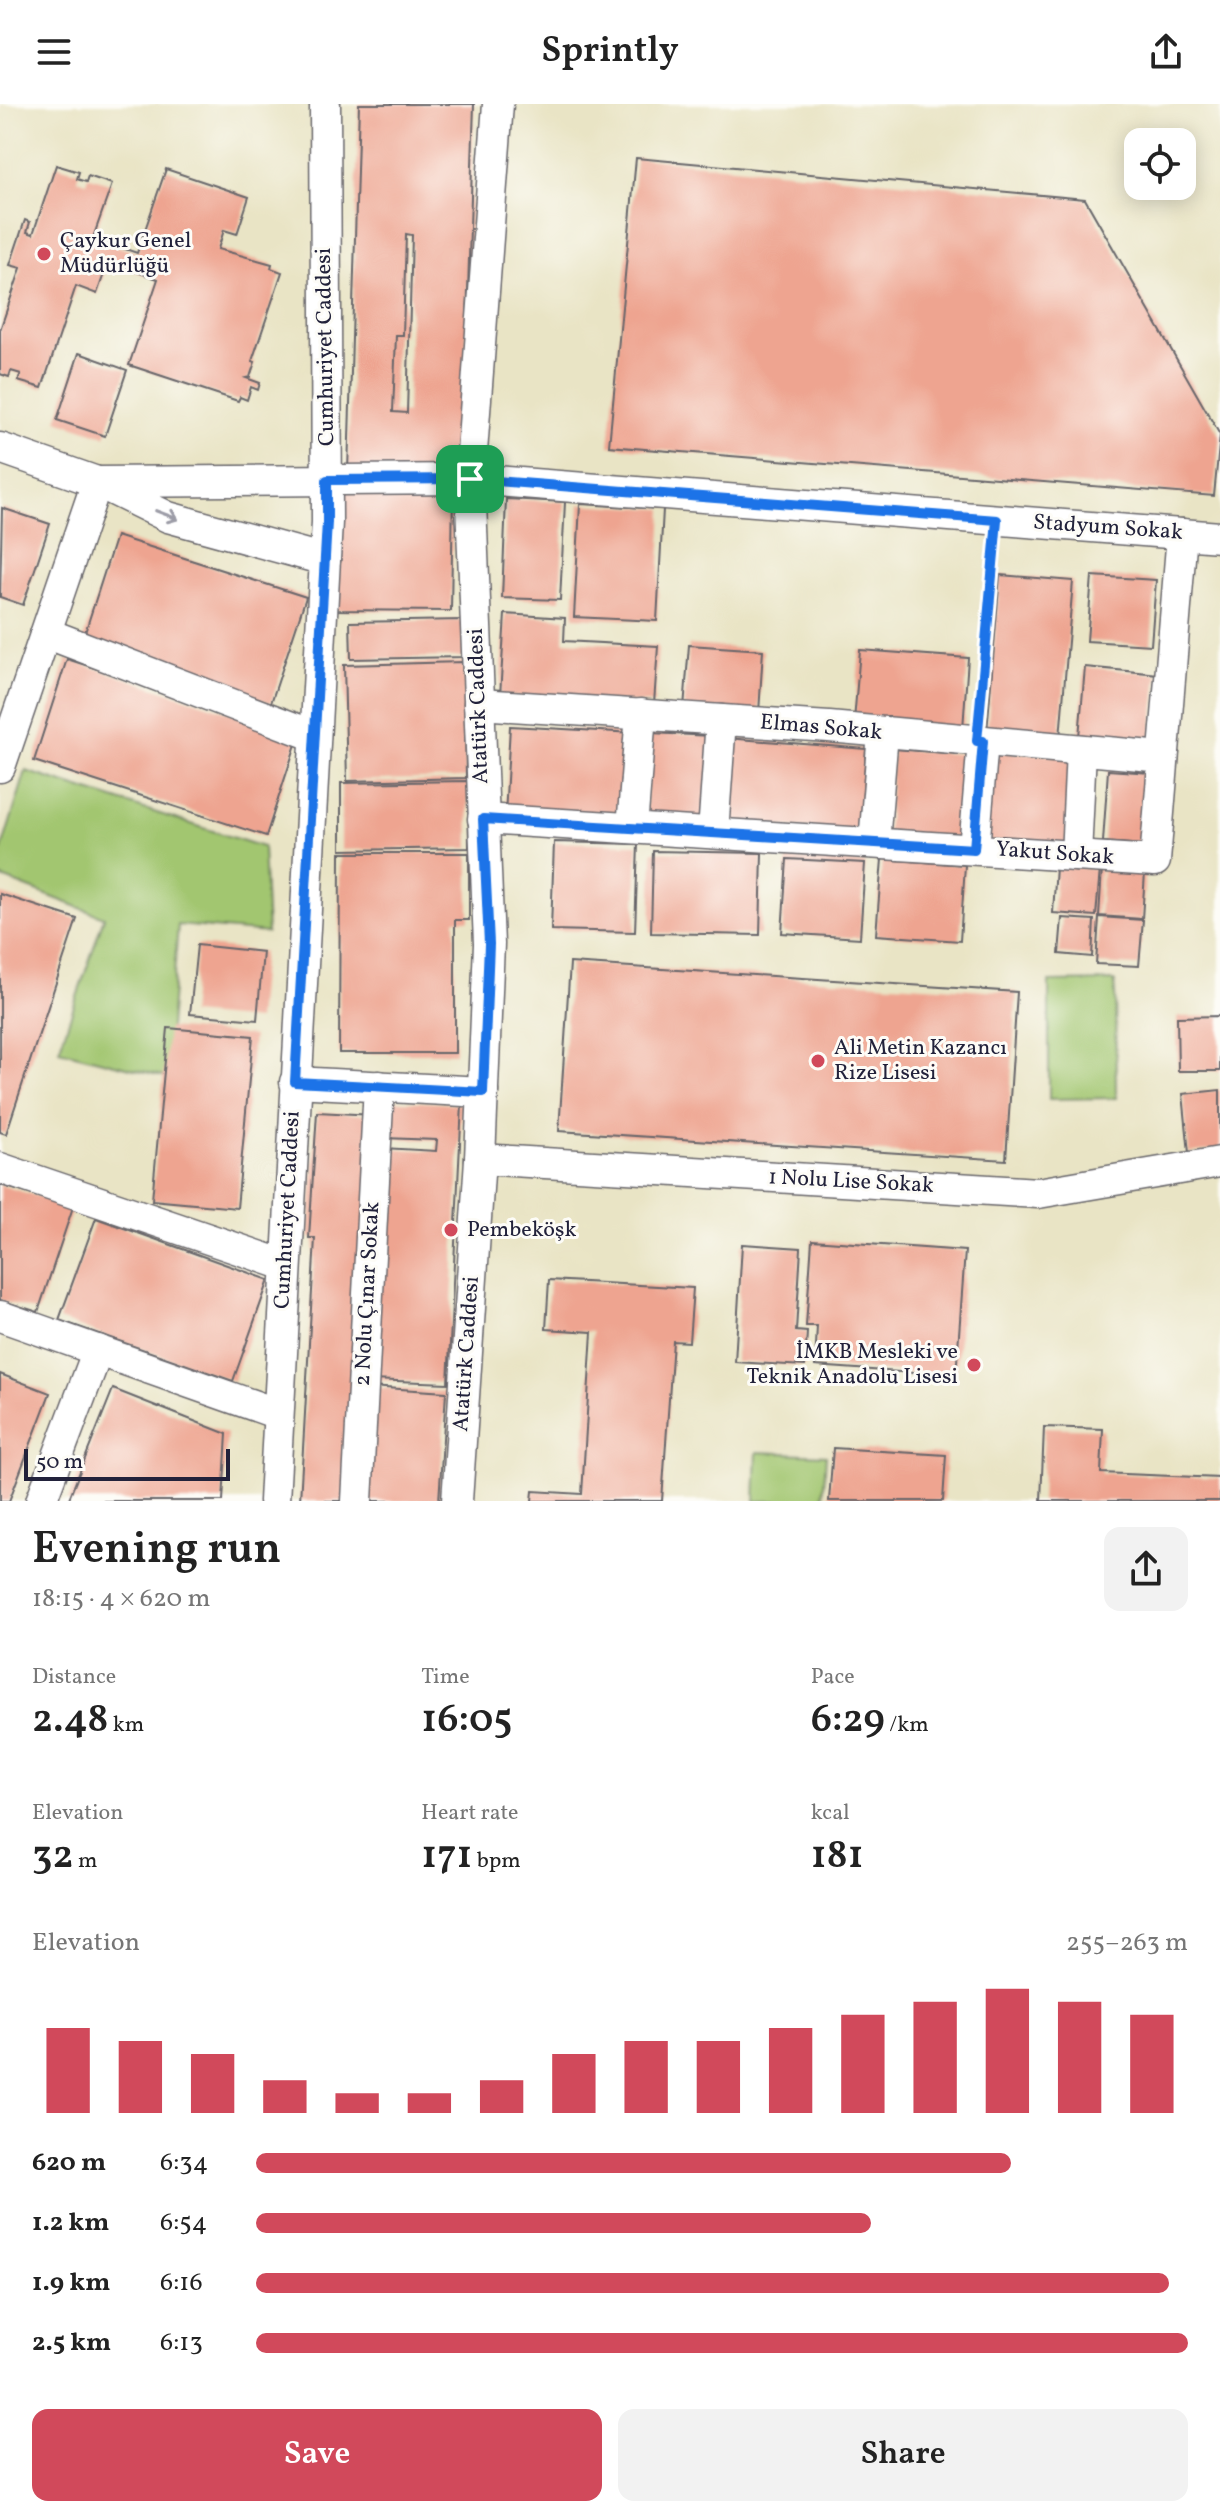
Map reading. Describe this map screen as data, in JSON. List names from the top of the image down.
{
  "streets": {
    "street": [
      "Cumhuriyet Caddesi",
      "Stadyum Sokak",
      "Atatürk Caddesi",
      "Elmas Sokak",
      "Yakut Sokak",
      "1 Nolu Lise Sokak",
      "2 Nolu Çınar Sokak"
    ]
  },
  "crossings": [
    ["Cumhuriyet Caddesi", "Stadyum Sokak"],
    ["Stadyum Sokak", "Atatürk Caddesi"],
    ["Stadyum Sokak", "Yakut Sokak"],
    ["Atatürk Caddesi", "Elmas Sokak"],
    ["Atatürk Caddesi", "Yakut Sokak"],
    ["Atatürk Caddesi", "1 Nolu Lise Sokak"],
    ["Elmas Sokak", "Yakut Sokak"]
  ],
  "places": [
    "Çaykur Genel Müdürlüğü",
    "Ali Metin Kazancı Rize Lisesi",
    "Pembeköşk",
    "İMKB Mesleki ve Teknik Anadolu Lisesi"
  ],
  "scale_bar": "50 m",
  "page": {
    "header": "Sprintly",
    "scale": "50 m",
    "heading": ["Evening run", "18:15 · 4 × 620 m"],
    "stats": [
      ["Distance", "2.48 km"],
      ["Time", "16:05"],
      ["Pace", "6:29 /km"],
      ["Elevation", "32 m"],
      ["Heart rate", "171 bpm"],
      ["kcal", "181"]
    ],
    "chart": ["Elevation", "255–263 m"],
    "list": [
      {
        "name": "620 m",
        "note": "6:34"
      },
      {
        "name": "1.2 km",
        "note": "6:54"
      },
      {
        "name": "1.9 km",
        "note": "6:16"
      },
      {
        "name": "2.5 km",
        "note": "6:13"
      }
    ],
    "buttons": ["Save", "Share"]
  }
}
